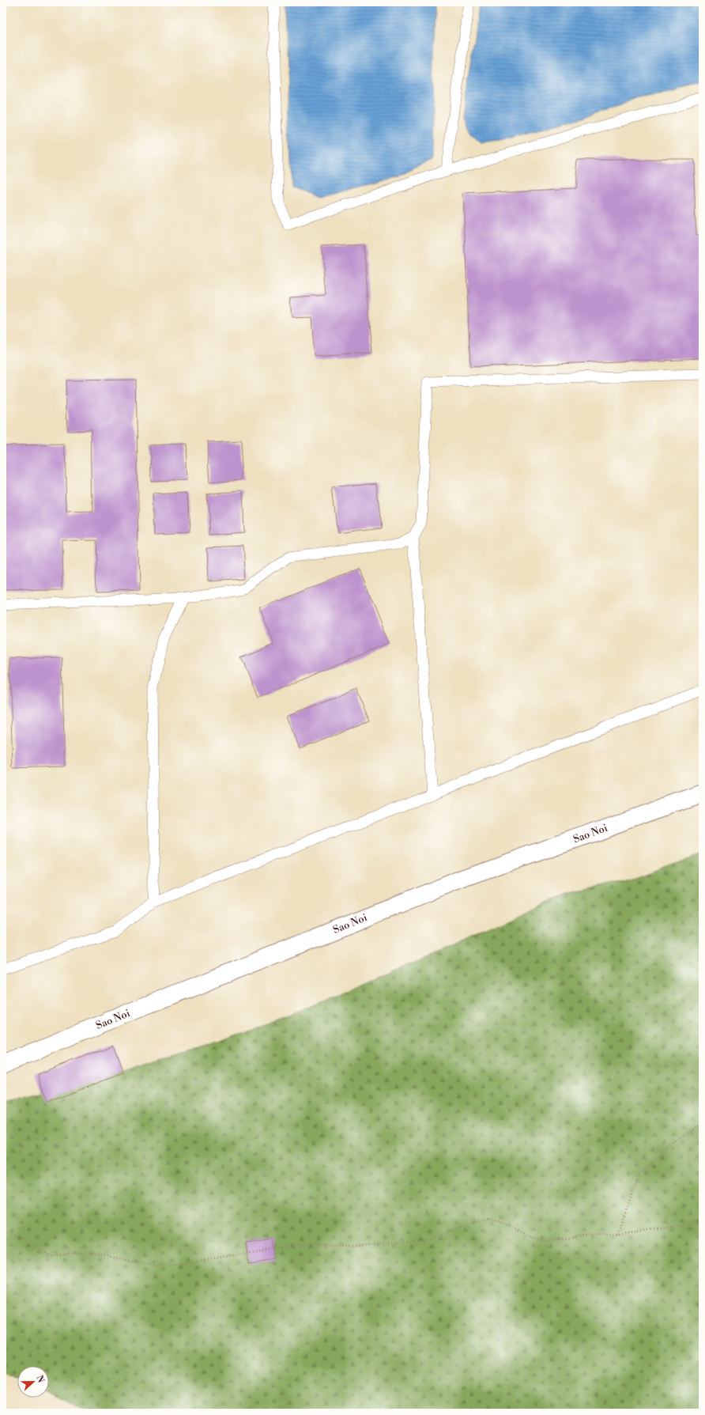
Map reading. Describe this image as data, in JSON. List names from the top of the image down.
{
  "streets": {
    "street": ["Sao Noi"]
  },
  "north": "right"
}
